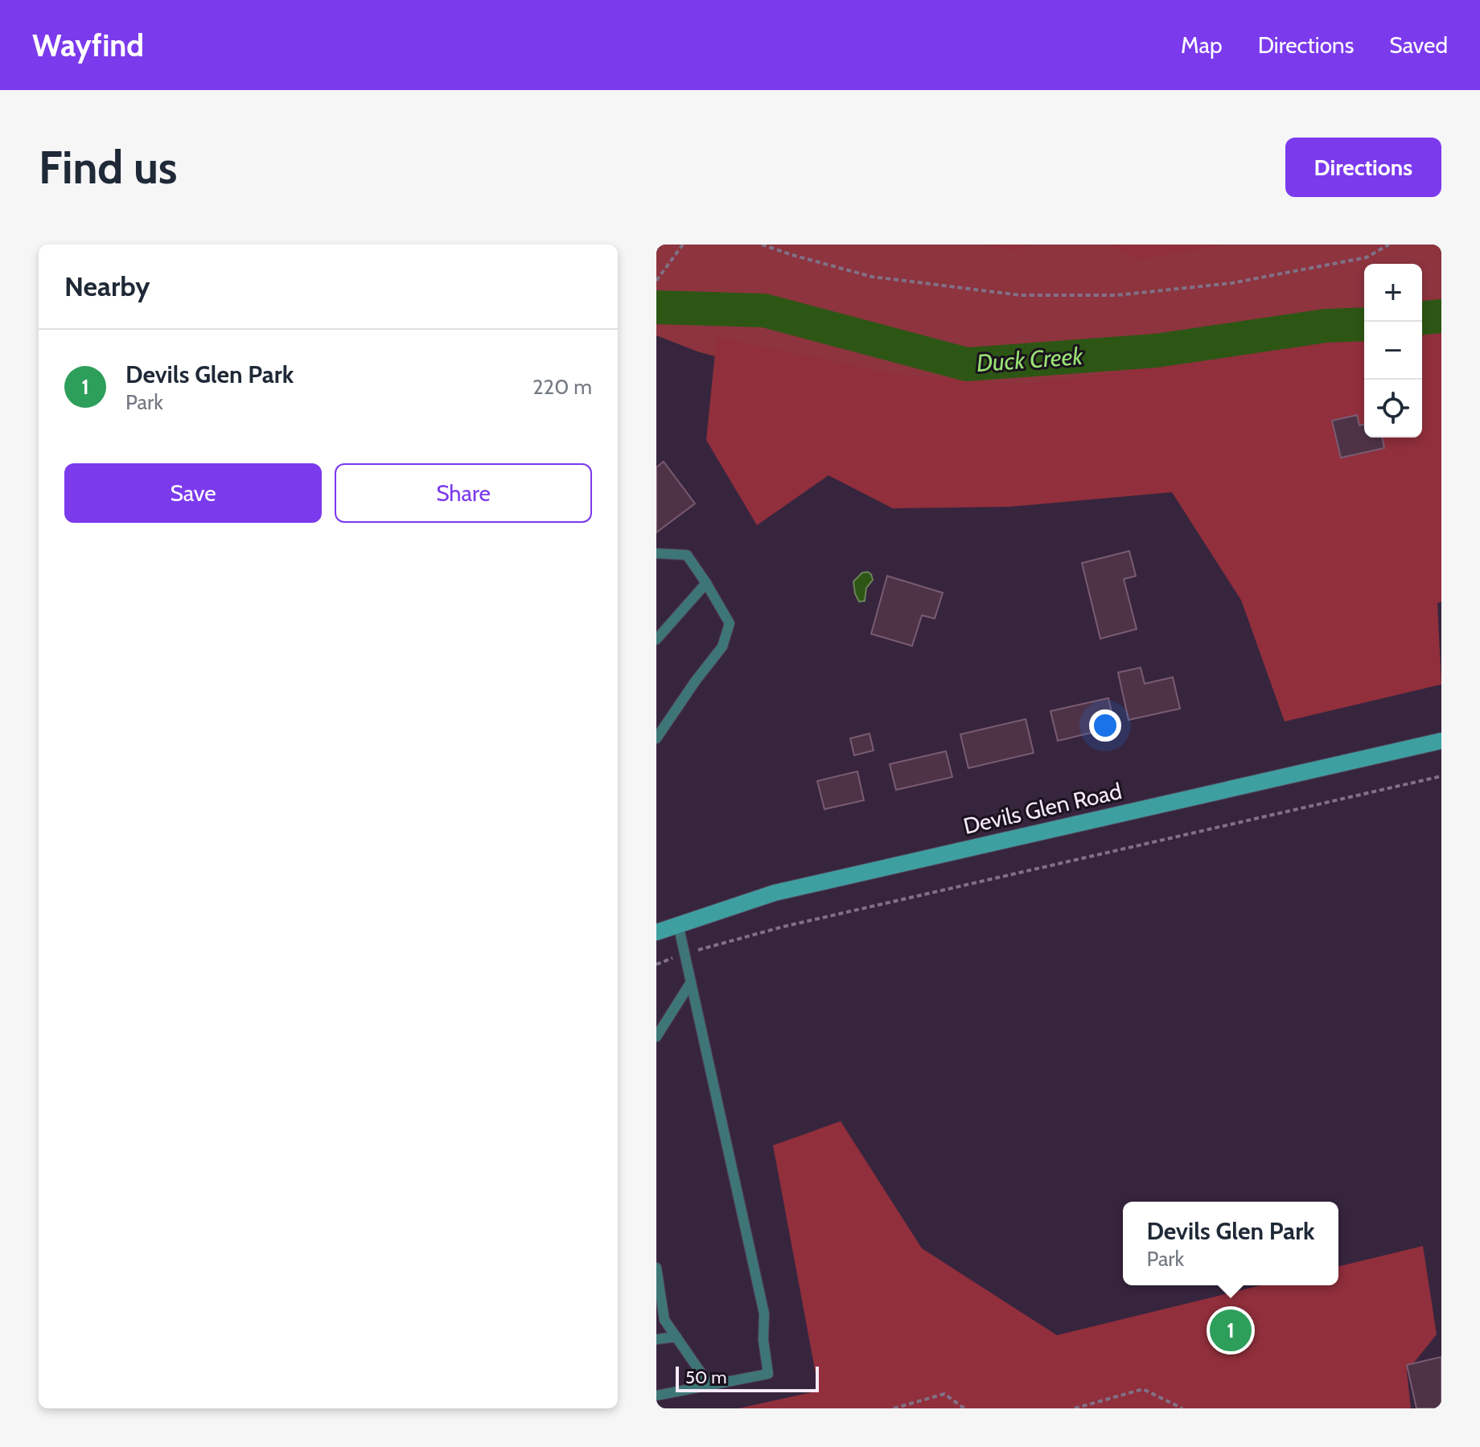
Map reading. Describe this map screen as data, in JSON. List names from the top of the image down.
{
  "streets": {
    "main road": ["Devils Glen Road"]
  },
  "water": ["Duck Creek"],
  "scale_bar": "50 m",
  "page": {
    "header": "Wayfind",
    "nav": ["Map", "Directions", "Saved"],
    "buttons": [
      "Directions",
      ["Save", "Share"]
    ],
    "title": "Find us",
    "heading": "Nearby",
    "map_buttons": ["+", "−"],
    "list": [
      {
        "mark": "1",
        "name": "Devils Glen Park",
        "note": "Park",
        "value": "220 m"
      }
    ],
    "popup": ["Devils Glen Park", "Park"],
    "pins": "1",
    "scale": "50 m"
  }
}
